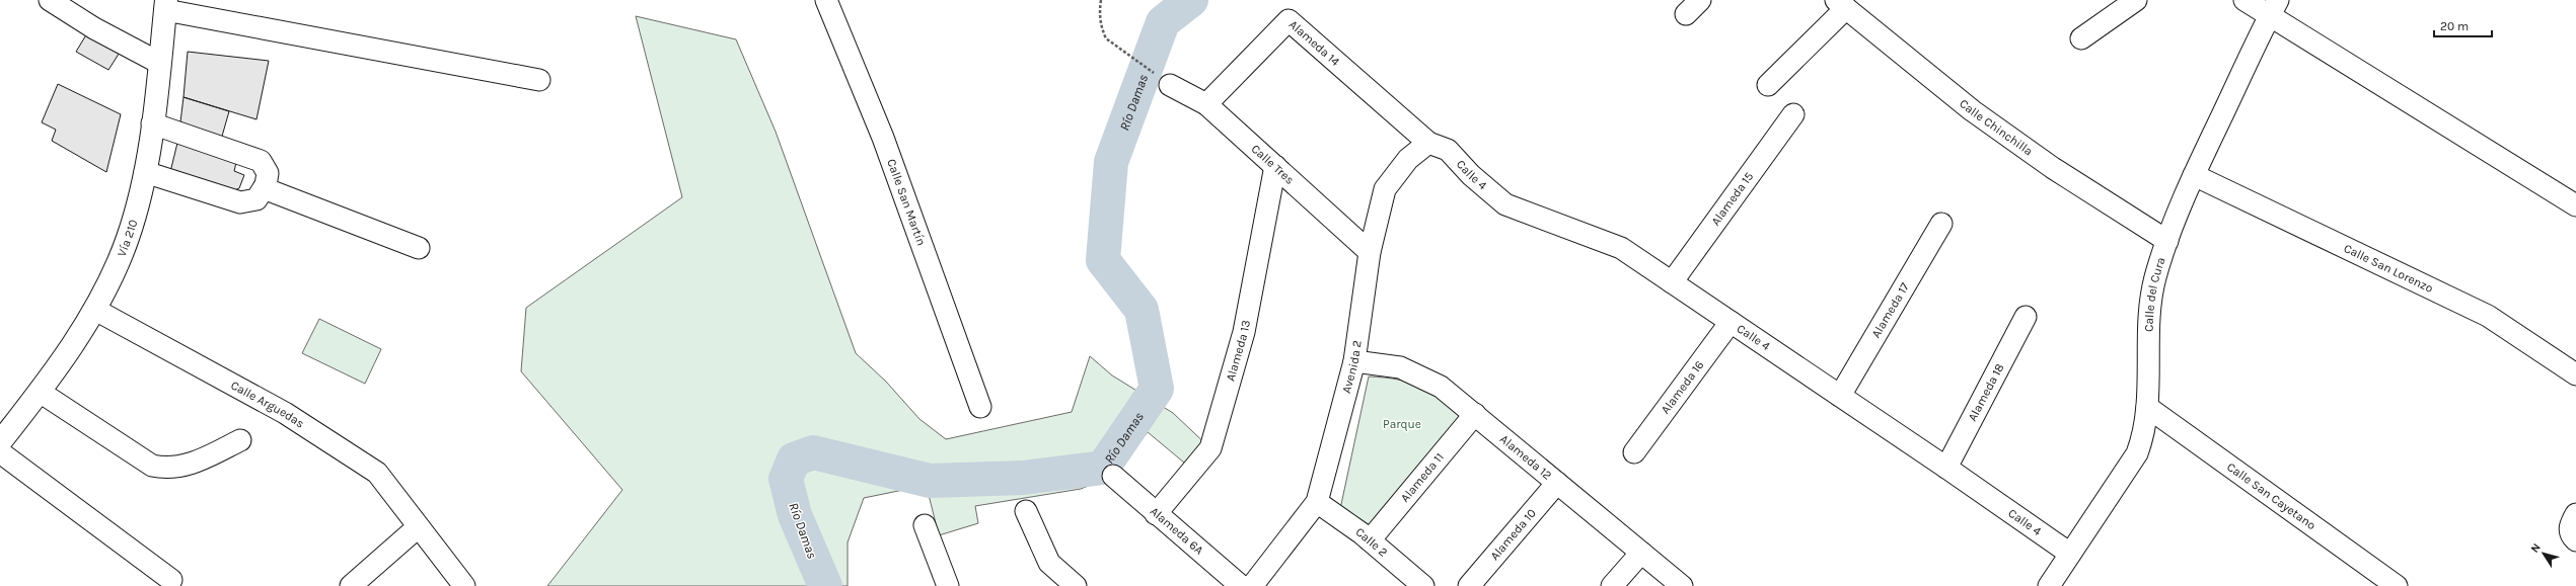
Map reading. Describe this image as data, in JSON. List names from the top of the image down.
{
  "streets": {
    "main road": ["Vía 210"],
    "street": [
      "Alameda 14",
      "Calle Chinchilla",
      "Calle Tres",
      "Calle 4",
      "Alameda 15",
      "Calle San Martín",
      "Calle San Lorenzo",
      "Calle del Cura",
      "Alameda 17",
      "Alameda 13",
      "Avenida 2",
      "Alameda 16",
      "Alameda 18",
      "Calle Arguedas",
      "Alameda 12",
      "Alameda 11",
      "Calle San Cayetano",
      "Alameda 6A",
      "Alameda 10",
      "Calle 2"
    ]
  },
  "crossings": [
    ["Alameda 14", "Calle Tres"],
    ["Alameda 14", "Calle 4"],
    ["Alameda 14", "Avenida 2"],
    ["Calle Chinchilla", "Calle del Cura"],
    ["Calle Tres", "Alameda 13"],
    ["Calle Tres", "Avenida 2"],
    ["Calle 4", "Alameda 15"],
    ["Calle 4", "Calle del Cura"],
    ["Calle 4", "Alameda 17"],
    ["Calle 4", "Avenida 2"],
    ["Calle 4", "Alameda 16"],
    ["Calle 4", "Alameda 18"],
    ["Vía 210", "Calle Arguedas"],
    ["Calle San Lorenzo", "Calle del Cura"],
    ["Calle del Cura", "Calle San Cayetano"],
    ["Alameda 13", "Alameda 6A"],
    ["Avenida 2", "Alameda 12"],
    ["Avenida 2", "Calle 2"],
    ["Alameda 12", "Alameda 11"],
    ["Alameda 12", "Alameda 10"],
    ["Alameda 11", "Calle 2"]
  ],
  "water": ["Río Damas"],
  "parks": ["Parque"],
  "scale_bar": "20 m",
  "north": "top left"
}
